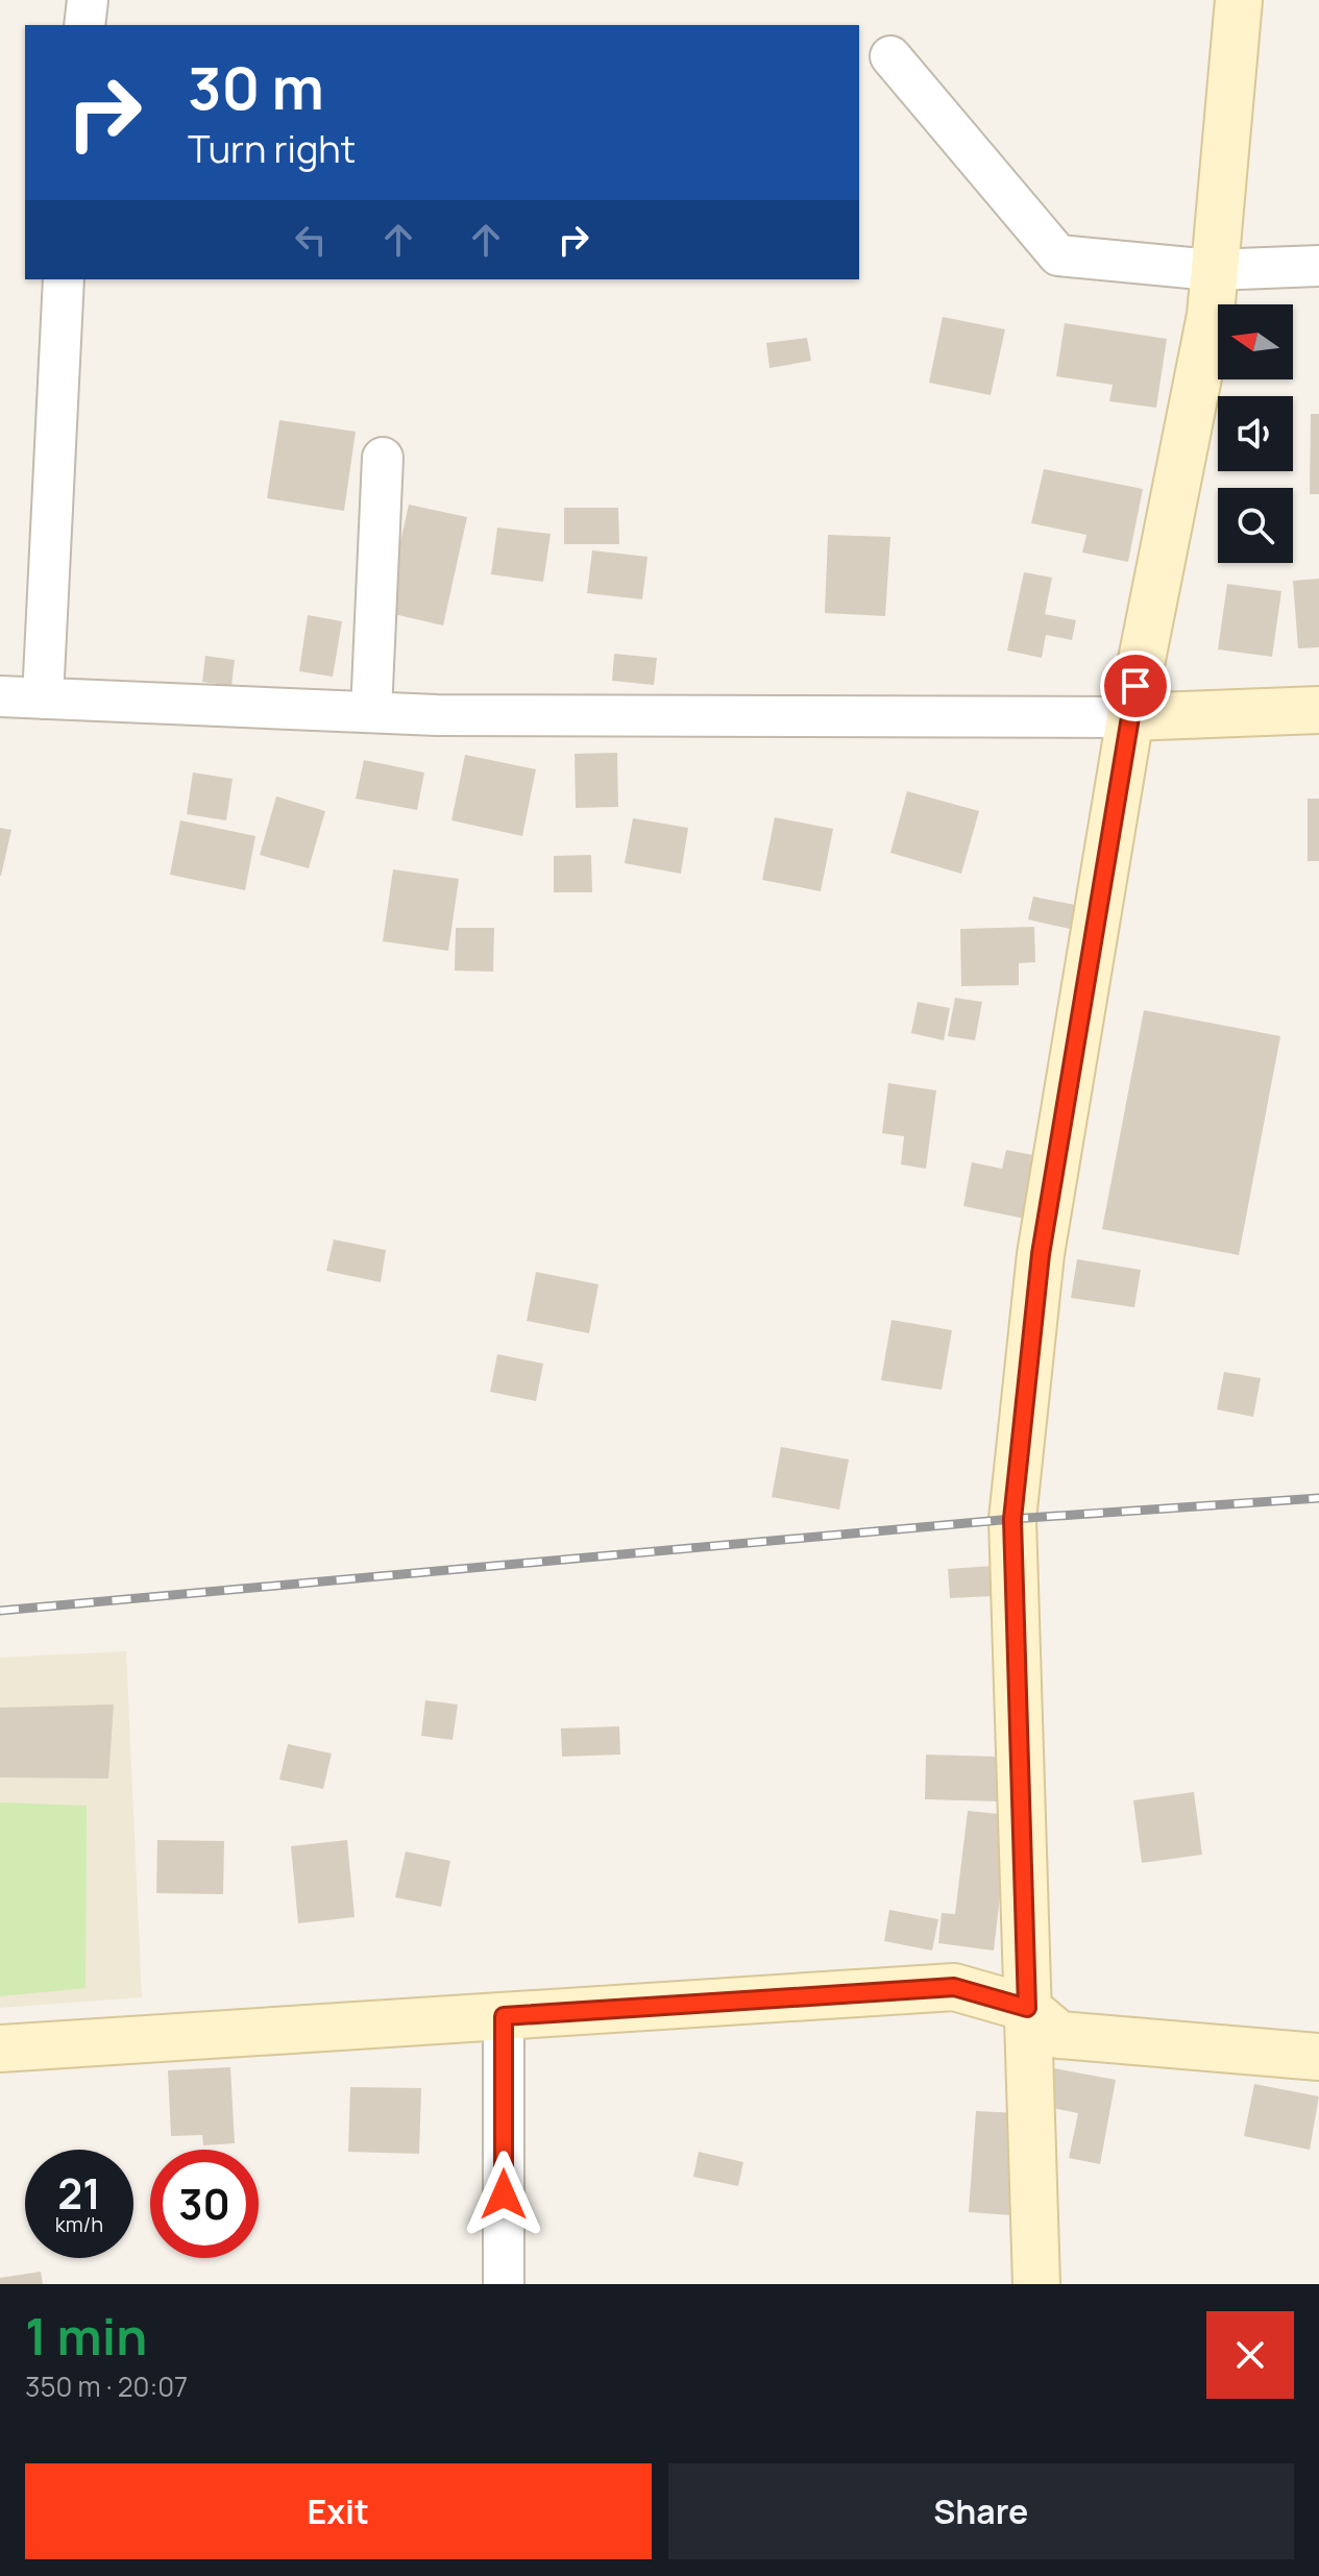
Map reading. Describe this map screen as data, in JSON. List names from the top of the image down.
{
  "north": "left",
  "page": {
    "turn": ["30 m", "Turn right"],
    "speed": "21 km/h",
    "limit": "30",
    "heading": ["1 min", "350 m · 20:07"],
    "buttons": ["Exit", "Share"]
  }
}
